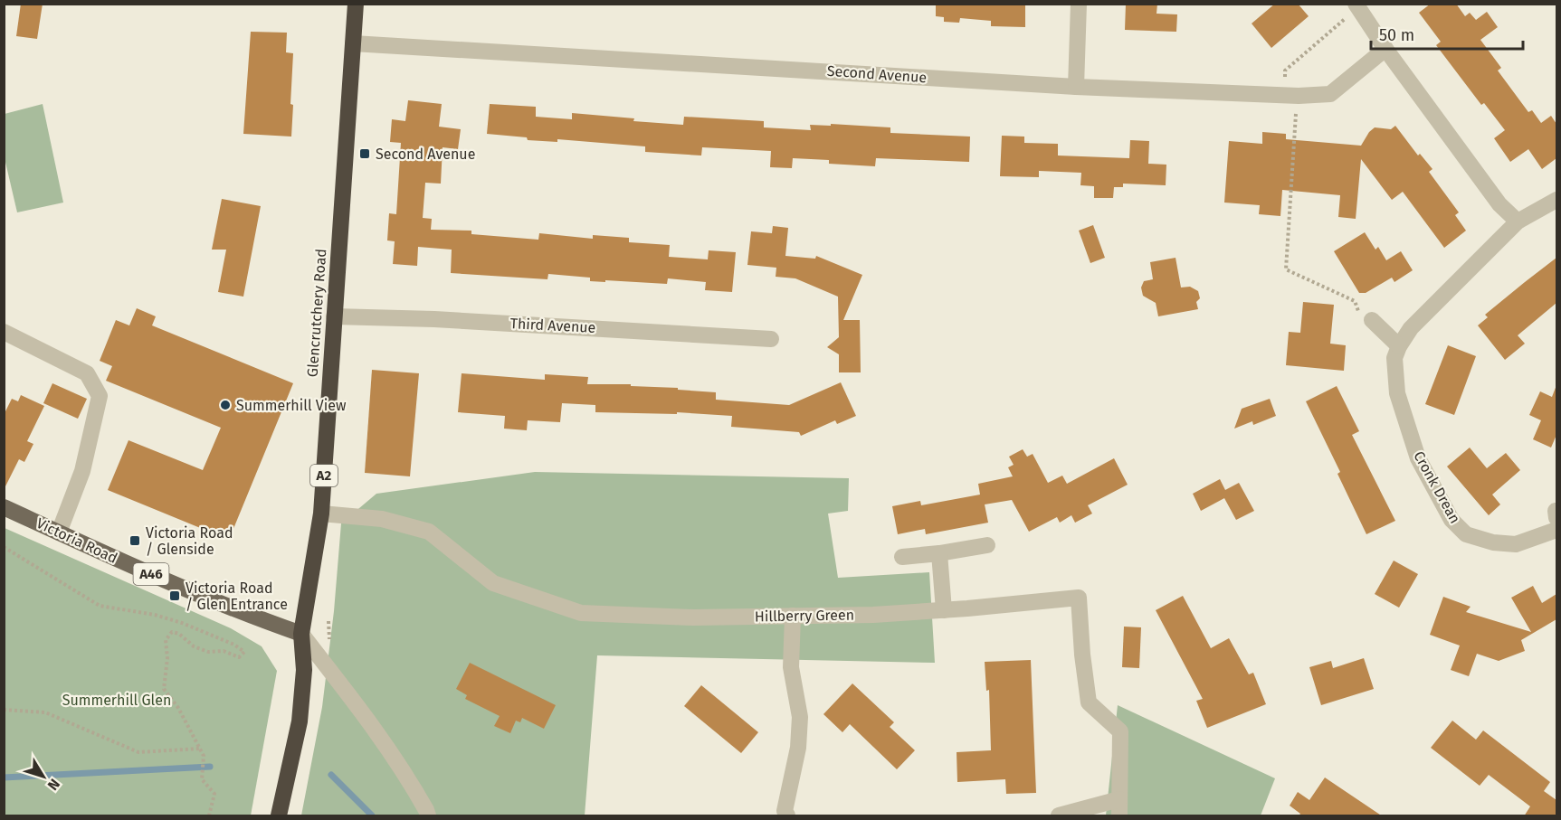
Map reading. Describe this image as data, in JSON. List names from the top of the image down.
{
  "streets": {
    "highway": ["Glencrutchery Road", "A2"],
    "main road": ["Victoria Road", "A46"],
    "street": [
      "Second Avenue",
      "Third Avenue",
      "Cronk Drean",
      "Hillberry Green"
    ]
  },
  "crossings": [
    ["Second Avenue", "Glencrutchery Road"],
    ["Glencrutchery Road", "Third Avenue"],
    ["Glencrutchery Road", "Victoria Road"],
    ["Glencrutchery Road", "Hillberry Green"]
  ],
  "parks": ["Summerhill Glen"],
  "places": {
    "transit": ["Second Avenue", "Victoria Road / Glenside", "Victoria Road / Glen Entrance"],
    "other": ["Summerhill View"]
  },
  "scale_bar": "50 m",
  "north": "bottom right"
}
